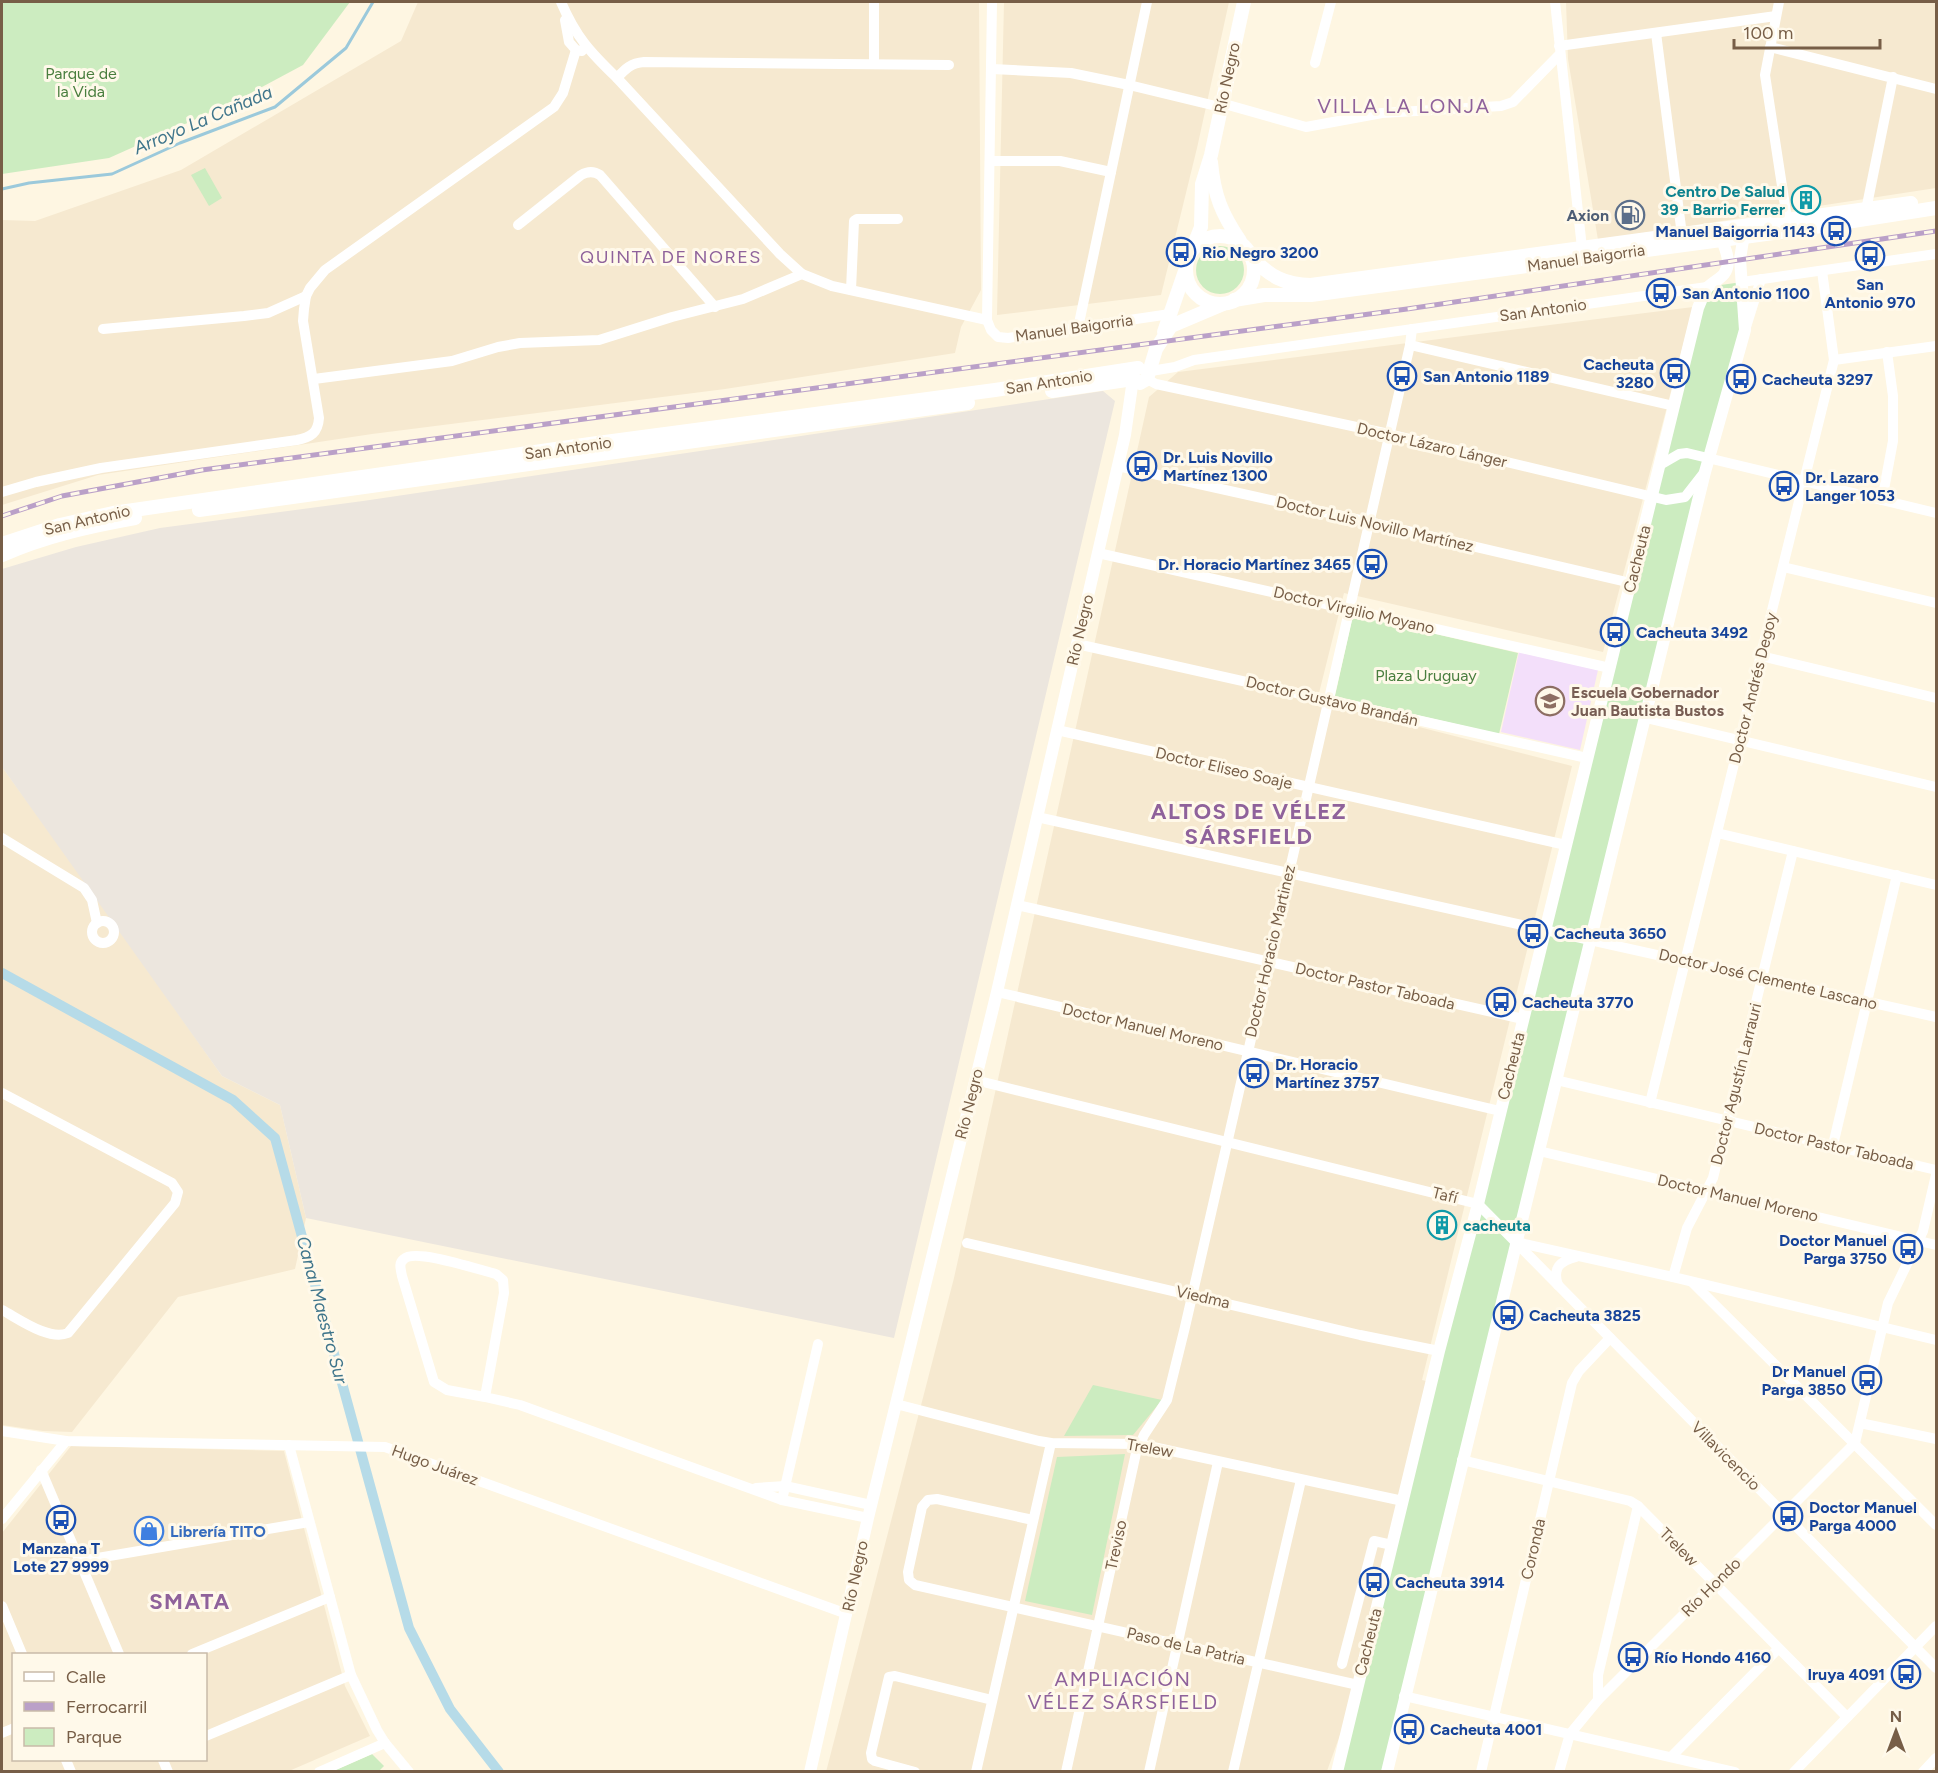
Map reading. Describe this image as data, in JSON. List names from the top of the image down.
{
  "streets": {
    "main road": ["Río Negro", "Manuel Baigorria", "San Antonio"],
    "street": [
      "Doctor Lázaro Lánger",
      "Doctor Luis Novillo Martínez",
      "Cacheuta",
      "Doctor Virgilio Moyano",
      "Doctor Andrés Degoy",
      "Doctor Gustavo Brandán",
      "Doctor Eliseo Soaje",
      "Doctor Horacio Martinez",
      "Doctor José Clemente Lascano",
      "Doctor Pastor Taboada",
      "Doctor Manuel Moreno",
      "Doctor Agustín Larrauri",
      "Tafí",
      "Viedma",
      "Trelew",
      "Villavicencio",
      "Hugo Juárez",
      "Treviso",
      "Coronda",
      "Río Hondo",
      "Paso de La Patria"
    ]
  },
  "crossings": [
    ["Río Negro", "Manuel Baigorria"],
    ["Río Negro", "San Antonio"],
    ["Río Negro", "Doctor Lázaro Lánger"],
    ["Río Negro", "Doctor Luis Novillo Martínez"],
    ["Río Negro", "Doctor Virgilio Moyano"],
    ["Río Negro", "Doctor Gustavo Brandán"],
    ["Río Negro", "Doctor Eliseo Soaje"],
    ["Río Negro", "Doctor José Clemente Lascano"],
    ["Río Negro", "Doctor Pastor Taboada"],
    ["Río Negro", "Doctor Manuel Moreno"],
    ["Río Negro", "Tafí"],
    ["Río Negro", "Trelew"],
    ["Río Negro", "Hugo Juárez"],
    ["Manuel Baigorria", "Cacheuta"],
    ["San Antonio", "Doctor Lázaro Lánger"],
    ["San Antonio", "Cacheuta"],
    ["San Antonio", "Doctor Andrés Degoy"],
    ["San Antonio", "Doctor Horacio Martinez"],
    ["Doctor Lázaro Lánger", "Cacheuta"],
    ["Doctor Lázaro Lánger", "Doctor Horacio Martinez"],
    ["Doctor Luis Novillo Martínez", "Cacheuta"],
    ["Doctor Luis Novillo Martínez", "Doctor Horacio Martinez"],
    ["Cacheuta", "Doctor Virgilio Moyano"],
    ["Cacheuta", "Doctor Gustavo Brandán"],
    ["Cacheuta", "Doctor Eliseo Soaje"],
    ["Cacheuta", "Doctor José Clemente Lascano"],
    ["Cacheuta", "Doctor Pastor Taboada"],
    ["Cacheuta", "Doctor Manuel Moreno"],
    ["Cacheuta", "Tafí"],
    ["Cacheuta", "Viedma"],
    ["Cacheuta", "Trelew"],
    ["Cacheuta", "Paso de La Patria"],
    ["Doctor Virgilio Moyano", "Doctor Horacio Martinez"],
    ["Doctor Andrés Degoy", "Doctor José Clemente Lascano"],
    ["Doctor Andrés Degoy", "Doctor Pastor Taboada"],
    ["Doctor Gustavo Brandán", "Doctor Horacio Martinez"],
    ["Doctor Eliseo Soaje", "Doctor Horacio Martinez"],
    ["Doctor Horacio Martinez", "Doctor José Clemente Lascano"],
    ["Doctor Horacio Martinez", "Doctor Pastor Taboada"],
    ["Doctor Horacio Martinez", "Doctor Manuel Moreno"],
    ["Doctor Horacio Martinez", "Tafí"],
    ["Doctor Horacio Martinez", "Viedma"],
    ["Doctor Horacio Martinez", "Treviso"],
    ["Doctor José Clemente Lascano", "Doctor Agustín Larrauri"],
    ["Doctor Pastor Taboada", "Doctor Agustín Larrauri"],
    ["Doctor Manuel Moreno", "Doctor Agustín Larrauri"],
    ["Tafí", "Villavicencio"],
    ["Trelew", "Treviso"],
    ["Trelew", "Coronda"],
    ["Trelew", "Río Hondo"],
    ["Villavicencio", "Coronda"],
    ["Villavicencio", "Río Hondo"],
    ["Treviso", "Paso de La Patria"]
  ],
  "districts": [
    "VILLA LA LONJA",
    "QUINTA DE NORES",
    "ALTOS DE VÉLEZ SÁRSFIELD",
    "SMATA",
    "AMPLIACIÓN VÉLEZ SÁRSFIELD"
  ],
  "water": ["Arroyo La Cañada", "Canal Maestro Sur"],
  "parks": ["Parque de la Vida", "Plaza Uruguay"],
  "places": {
    "building": ["Centro De Salud 39 - Barrio Ferrer", "cacheuta"],
    "fuel station": ["Axion"],
    "bus stop": [
      "Manuel Baigorria 1143",
      "Rio Negro 3200",
      "San Antonio 970",
      "San Antonio 1100",
      "Cacheuta 3280",
      "San Antonio 1189",
      "Cacheuta 3297",
      "Dr. Luis Novillo Martínez 1300",
      "Dr. Lazaro Langer 1053",
      "Dr. Horacio Martínez 3465",
      "Cacheuta 3492",
      "Cacheuta 3650",
      "Cacheuta 3770",
      "Dr. Horacio Martínez 3757",
      "Doctor Manuel Parga 3750",
      "Cacheuta 3825",
      "Dr Manuel Parga 3850",
      "Doctor Manuel Parga 4000",
      "Manzana T Lote 27 9999",
      "Cacheuta 3914",
      "Río Hondo 4160",
      "Iruya 4091",
      "Cacheuta 4001"
    ],
    "school or university": ["Escuela Gobernador Juan Bautista Bustos"],
    "shop": ["Librería TITO"]
  },
  "legend": ["Calle", "Ferrocarril", "Parque"],
  "scale_bar": "100 m",
  "north": "top"
}
